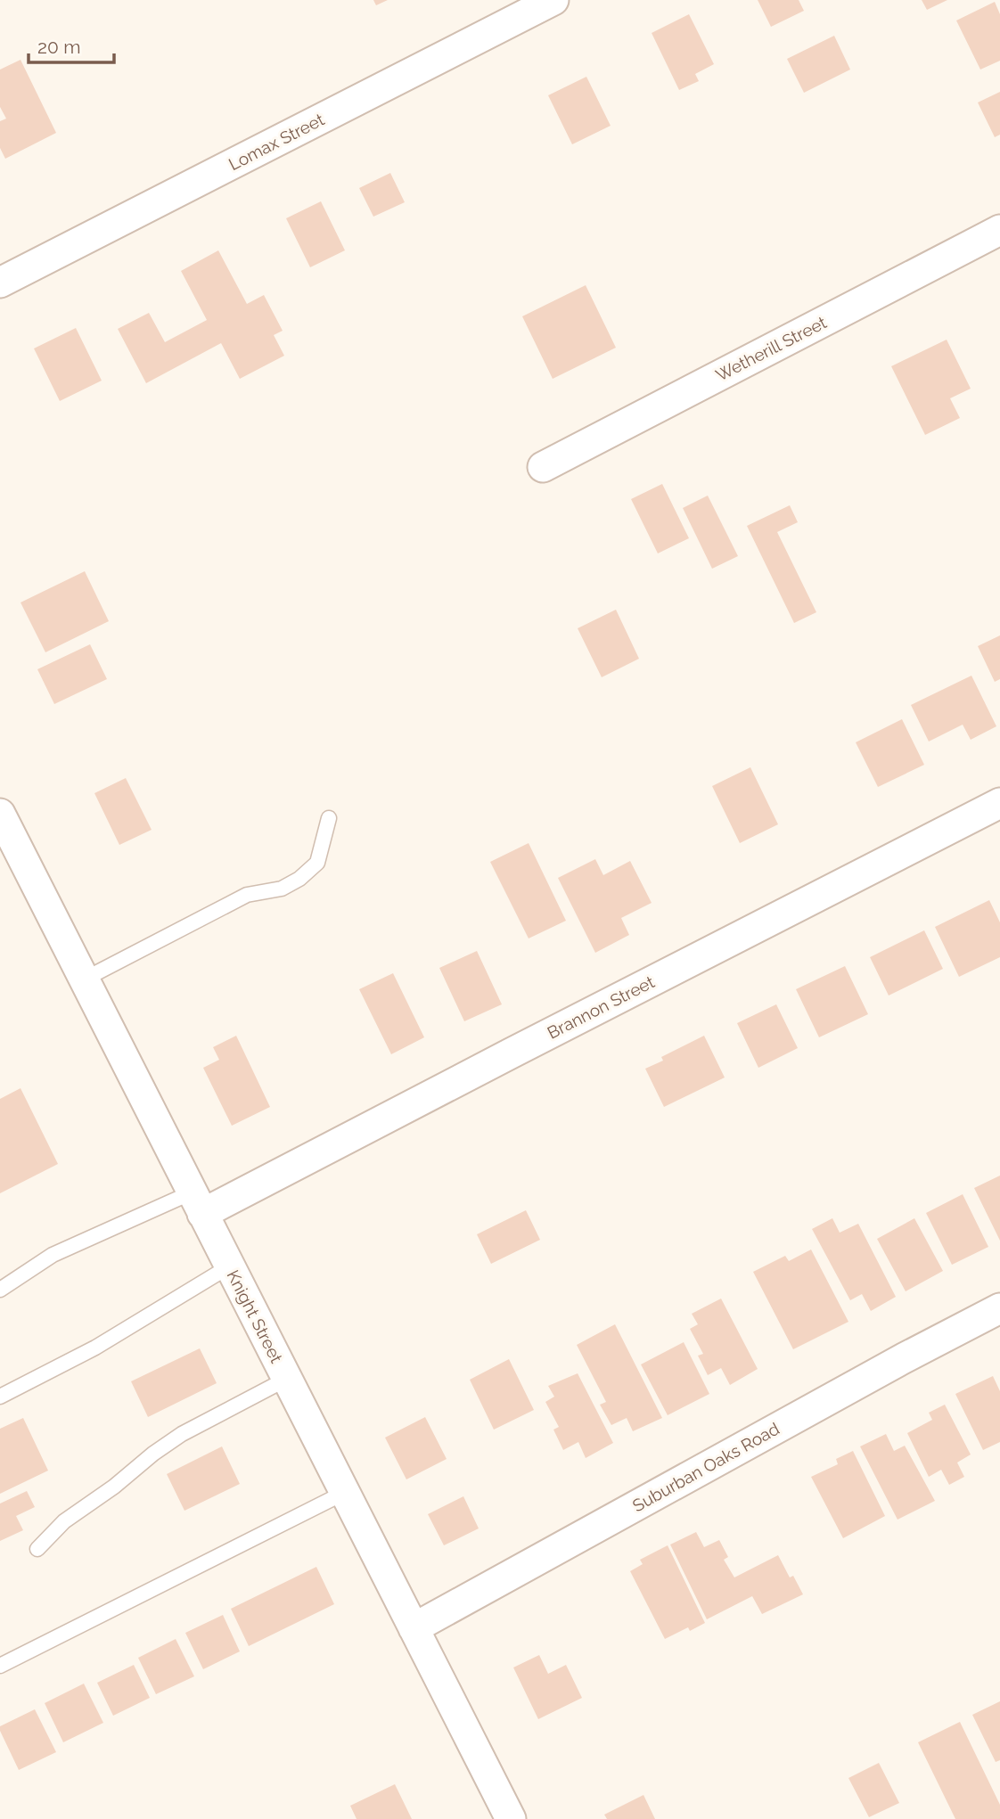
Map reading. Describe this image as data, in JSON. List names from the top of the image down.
{
  "streets": {
    "street": [
      "Lomax Street",
      "Wetherill Street",
      "Brannon Street",
      "Knight Street",
      "Suburban Oaks Road"
    ]
  },
  "crossings": [
    ["Brannon Street", "Knight Street"],
    ["Knight Street", "Suburban Oaks Road"]
  ],
  "scale_bar": "20 m"
}
